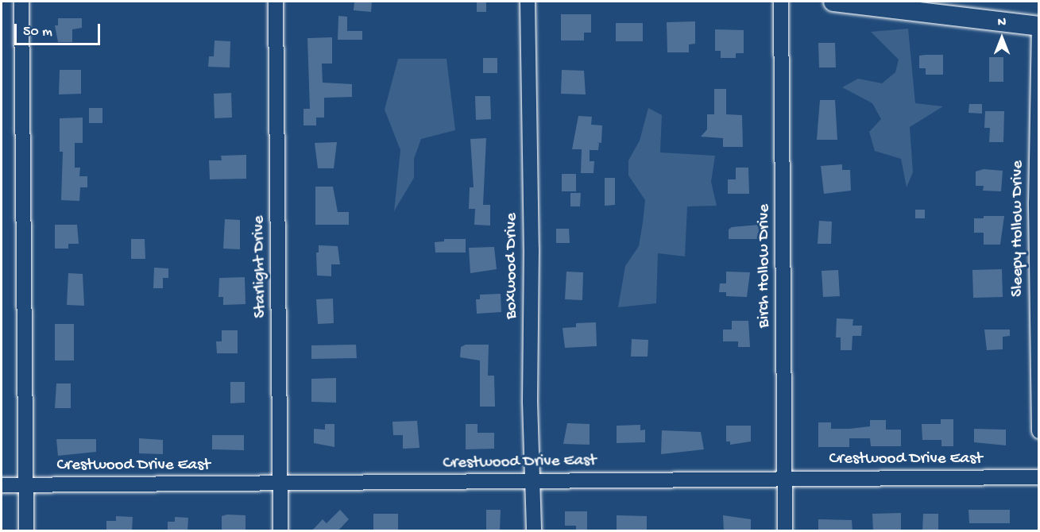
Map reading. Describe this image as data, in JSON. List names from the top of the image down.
{
  "streets": {
    "street": [
      "Sleepy Hollow Drive",
      "Boxwood Drive",
      "Birch Hollow Drive",
      "Starlight Drive",
      "Crestwood Drive East"
    ]
  },
  "crossings": [
    ["Boxwood Drive", "Crestwood Drive East"],
    ["Birch Hollow Drive", "Crestwood Drive East"],
    ["Starlight Drive", "Crestwood Drive East"]
  ],
  "scale_bar": "50 m",
  "north": "top"
}
